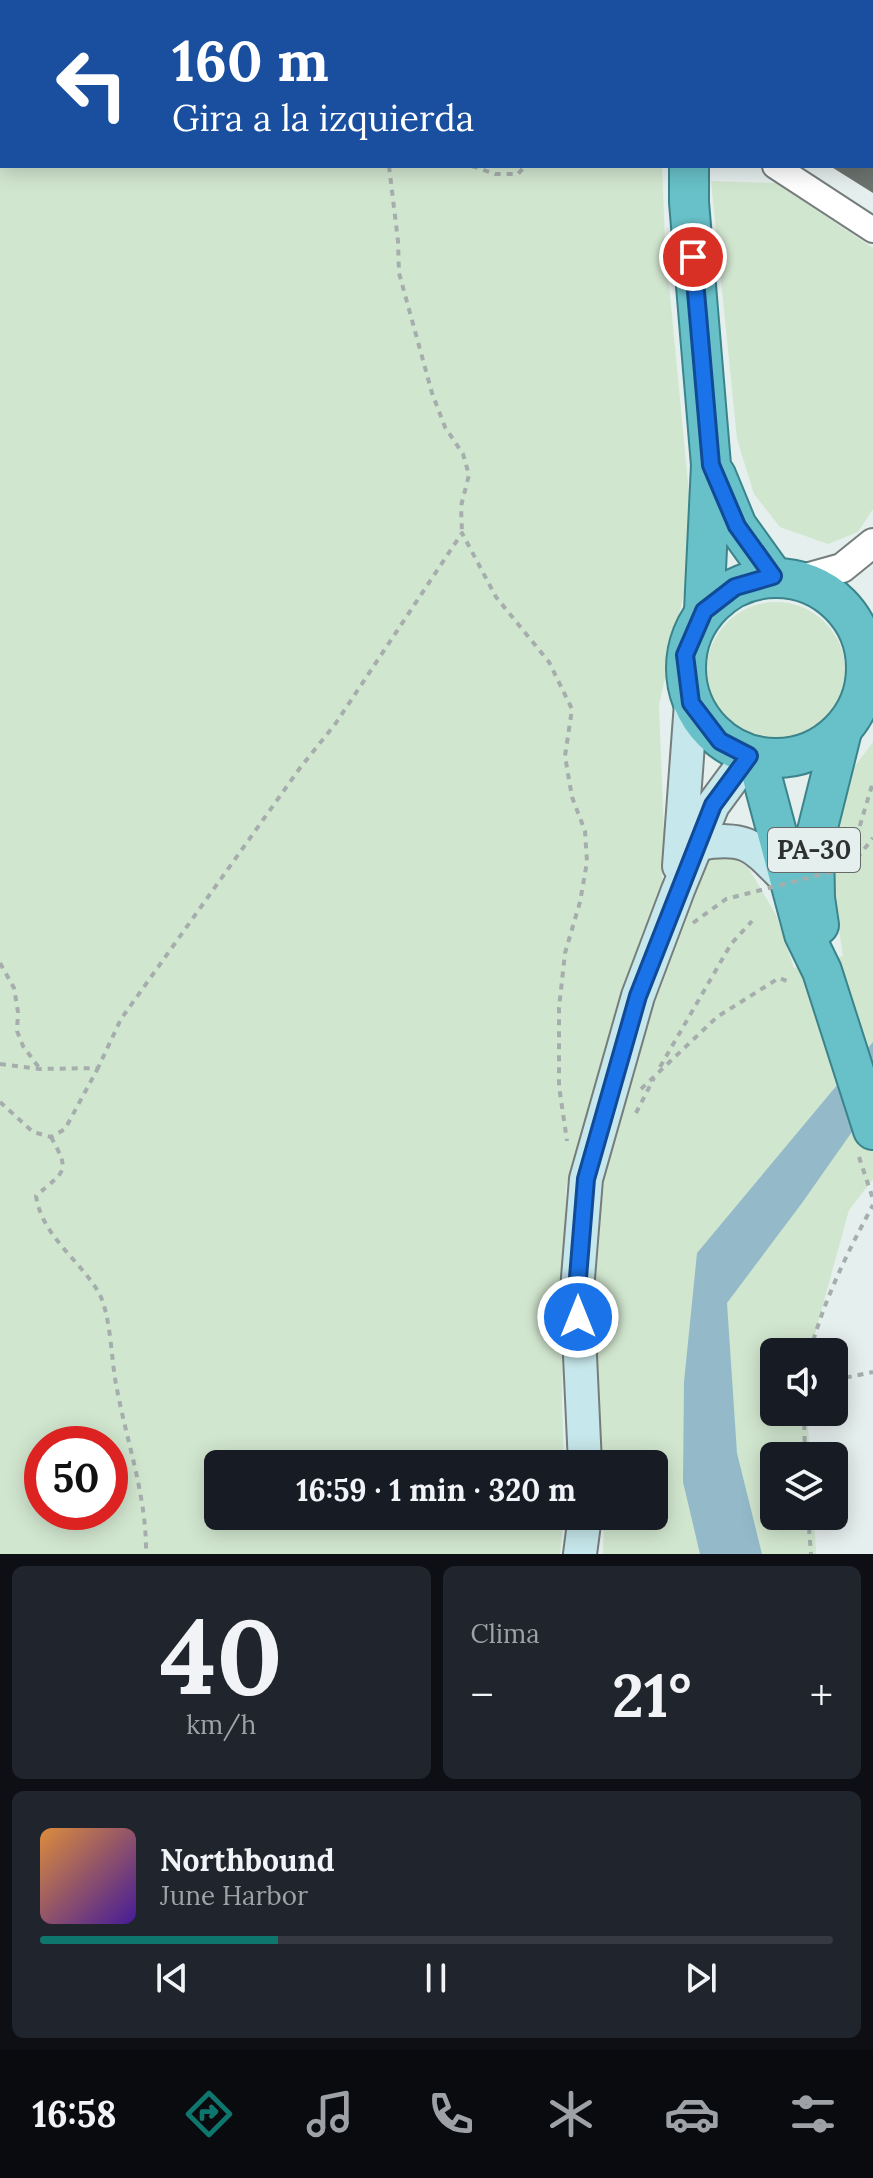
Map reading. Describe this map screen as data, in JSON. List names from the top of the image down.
{
  "streets": {
    "highway": ["PA-30"]
  },
  "page": {
    "turn": ["160 m", "Gira a la izquierda"],
    "limit": "50",
    "trip": "16:59 · 1 min · 320 m",
    "tile": [
      ["40", "km/h"],
      "Clima"
    ],
    "heat": ["−", "21°", "+"],
    "song": ["Northbound", "June Harbor"],
    "tabs": "16:58"
  }
}
